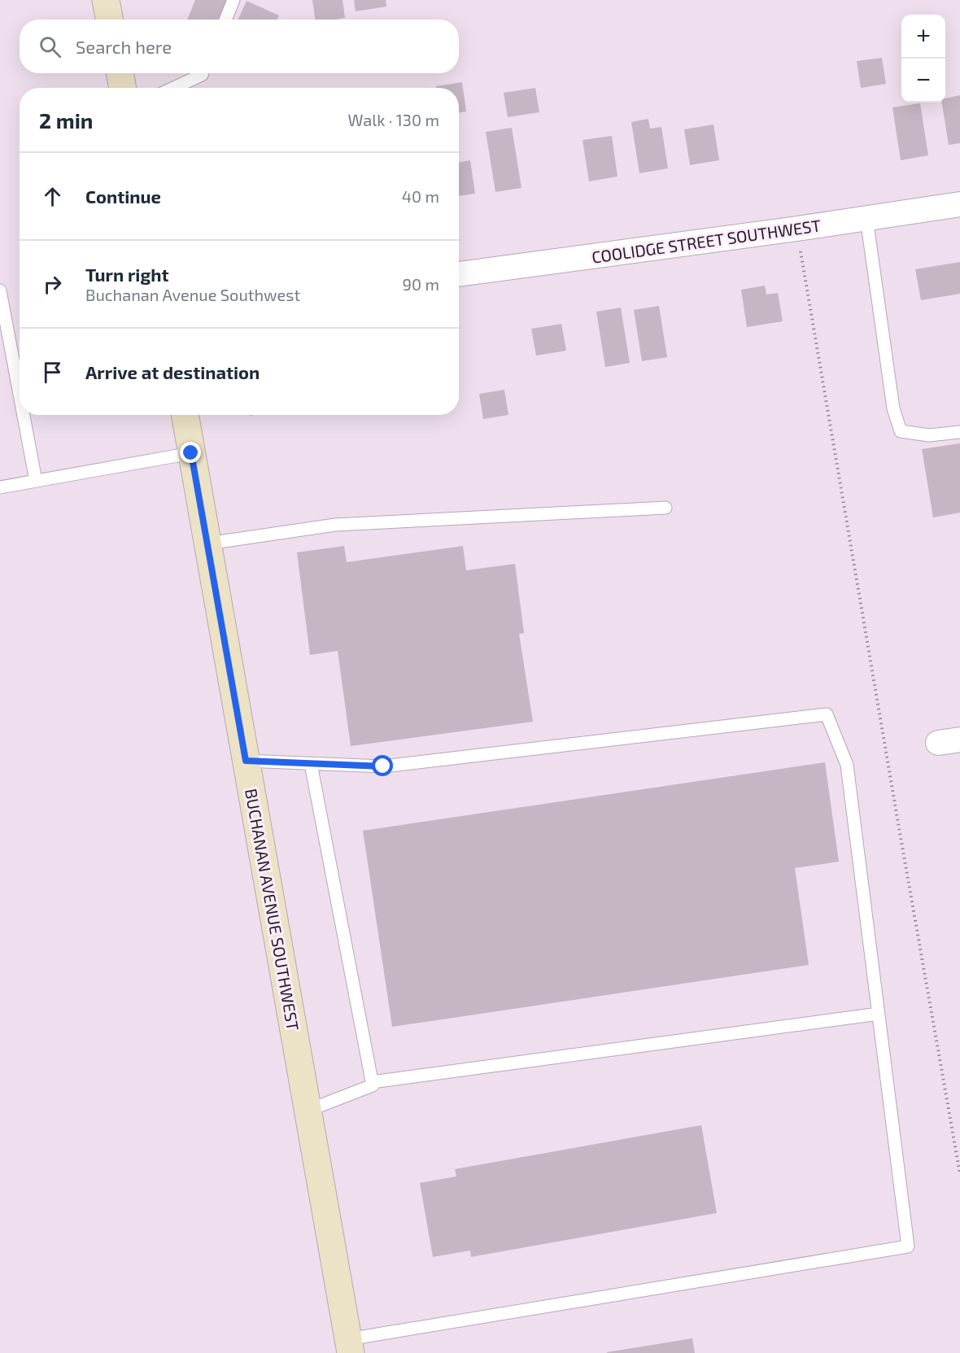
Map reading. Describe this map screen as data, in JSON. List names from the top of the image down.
{
  "streets": {
    "street": ["COOLIDGE STREET SOUTHWEST", "BUCHANAN AVENUE SOUTHWEST"]
  },
  "page": {
    "map_buttons": ["+", "−"],
    "search": "Search here",
    "heading": ["2 min", "Walk · 130 m"],
    "list": [
      ["Continue", "40 m"],
      ["Turn right", "Buchanan Avenue Southwest", "90 m"],
      "Arrive at destination"
    ]
  }
}
